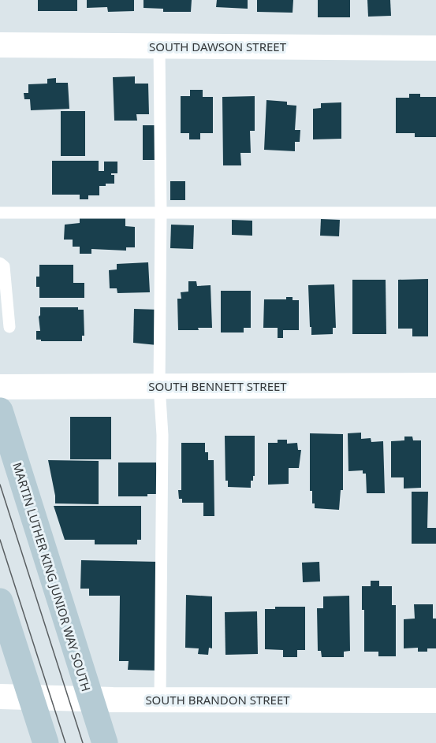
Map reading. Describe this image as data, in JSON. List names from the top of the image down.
{
  "streets": {
    "main road": ["MARTIN LUTHER KING JUNIOR WAY SOUTH"],
    "street": ["SOUTH DAWSON STREET", "SOUTH BENNETT STREET", "SOUTH BRANDON STREET"]
  },
  "crossings": [
    ["MARTIN LUTHER KING JUNIOR WAY SOUTH", "SOUTH BRANDON STREET"]
  ]
}
